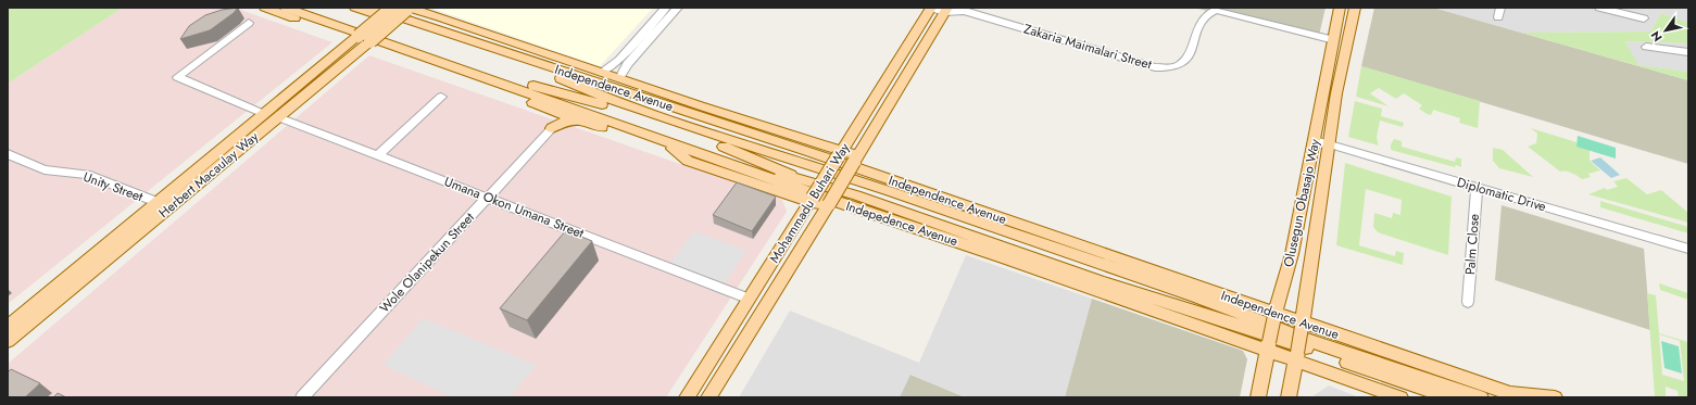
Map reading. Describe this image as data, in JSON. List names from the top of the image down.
{
  "streets": {
    "main road": [
      "Independence Avenue",
      "Herbert Macaulay Way",
      "Mohammadu Buhari Way",
      "Olusegun Obasajo Way",
      "Indepedence Avenue"
    ],
    "street": [
      "Zakaria Maimalari Street",
      "Unity Street",
      "Diplomatic Drive",
      "Umana Okon Umana Street",
      "Palm Close",
      "Wole Olanipekun Street"
    ]
  },
  "crossings": [
    ["Zakaria Maimalari Street", "Mohammadu Buhari Way"],
    ["Zakaria Maimalari Street", "Olusegun Obasajo Way"],
    ["Independence Avenue", "Olusegun Obasajo Way"],
    ["Independence Avenue", "Indepedence Avenue"],
    ["Herbert Macaulay Way", "Unity Street"],
    ["Herbert Macaulay Way", "Umana Okon Umana Street"],
    ["Diplomatic Drive", "Olusegun Obasajo Way"],
    ["Diplomatic Drive", "Palm Close"],
    ["Mohammadu Buhari Way", "Umana Okon Umana Street"],
    ["Olusegun Obasajo Way", "Indepedence Avenue"],
    ["Umana Okon Umana Street", "Wole Olanipekun Street"]
  ],
  "north": "bottom left"
}
